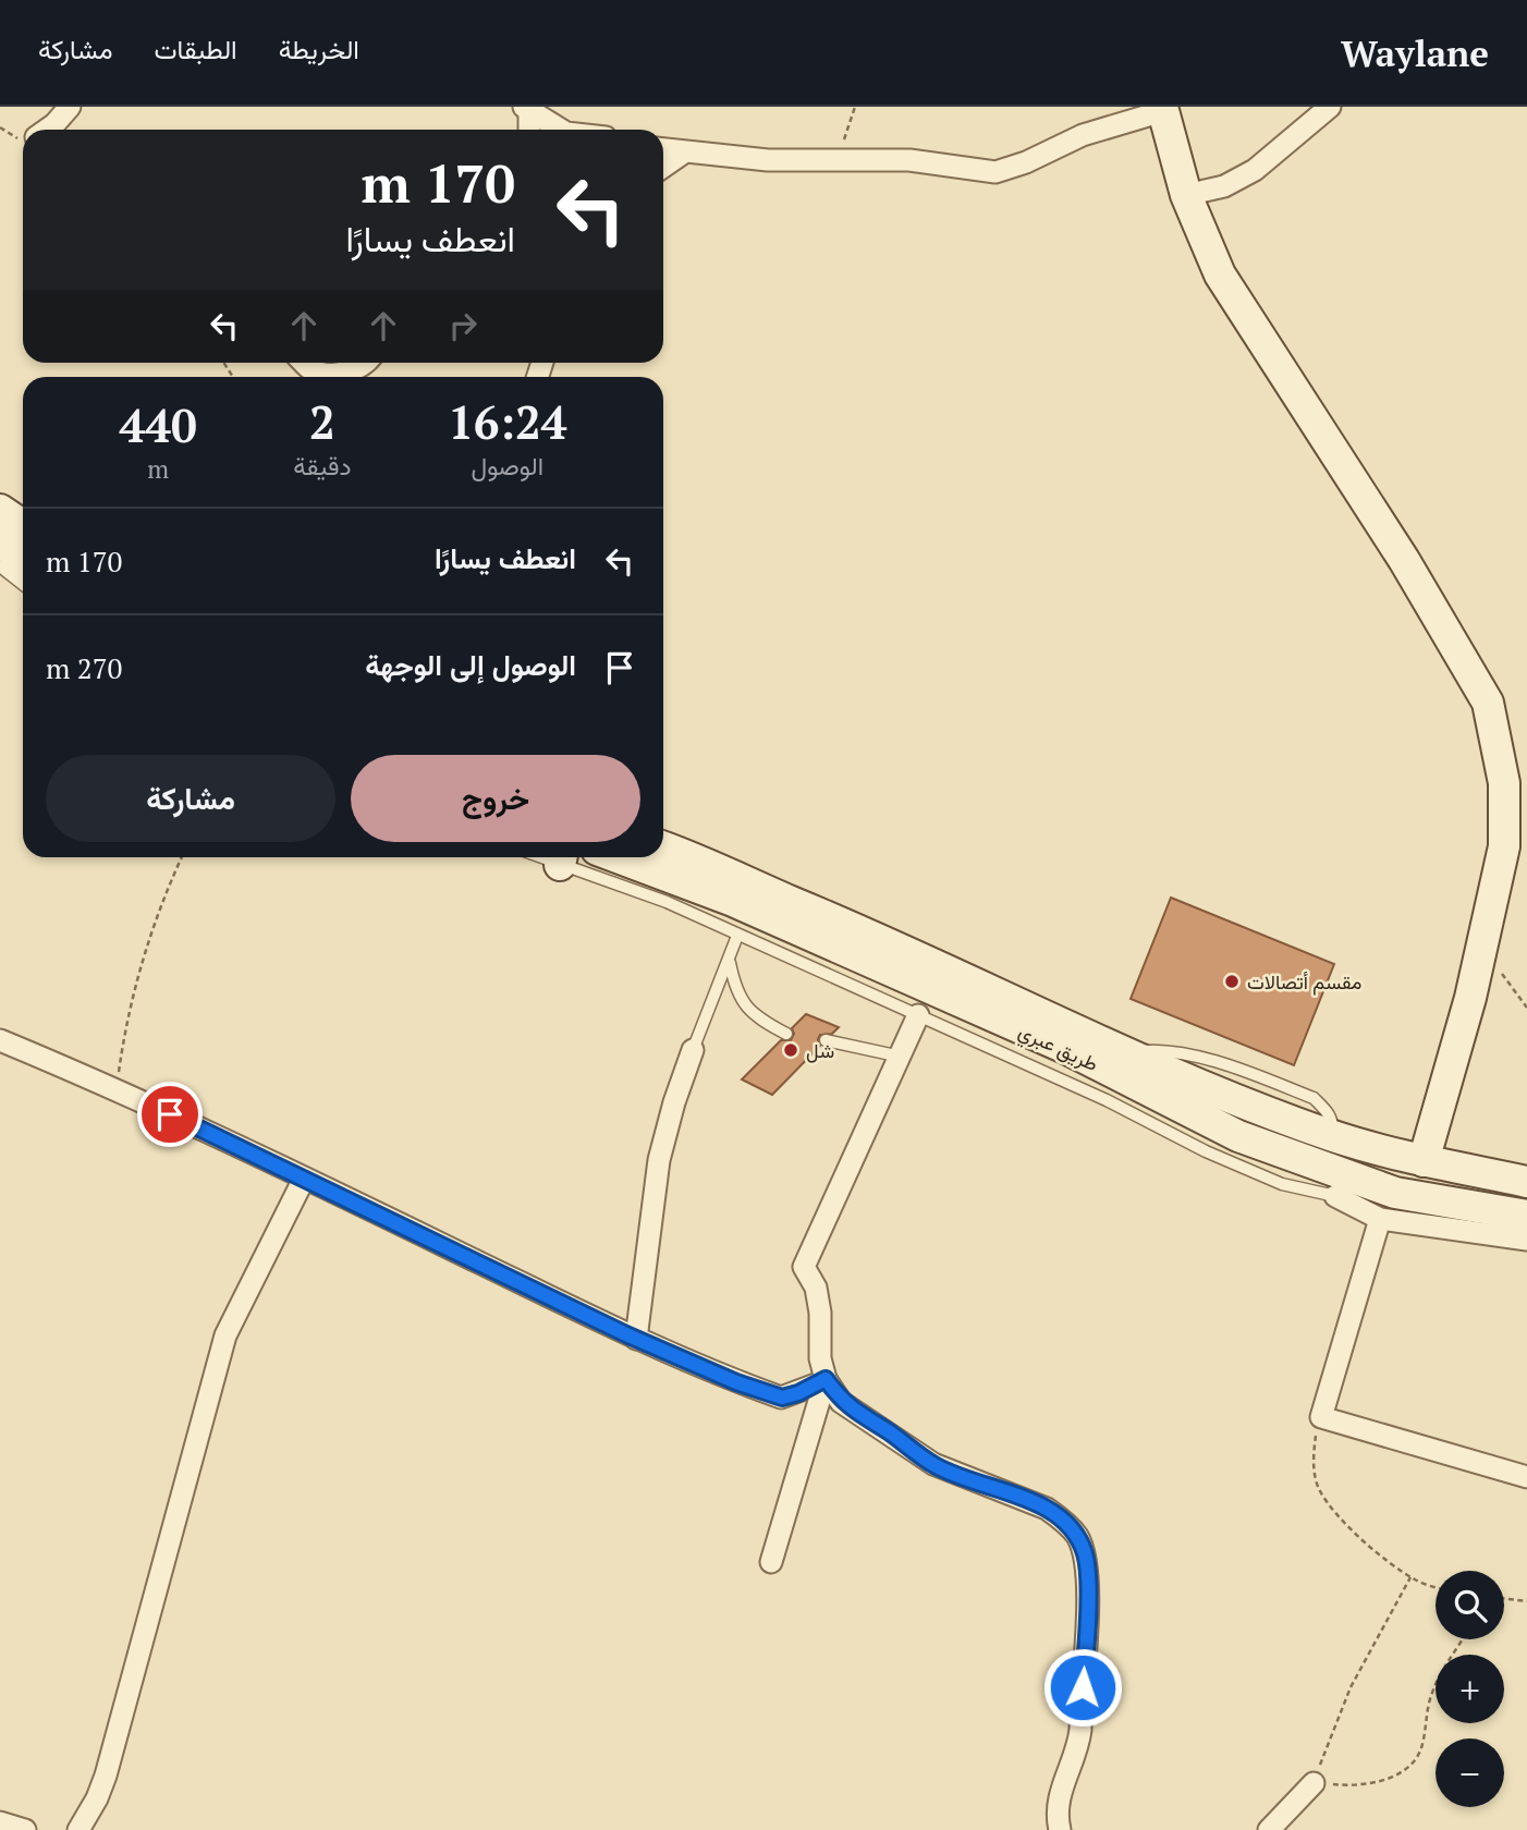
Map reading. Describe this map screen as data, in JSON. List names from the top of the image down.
{
  "streets": {
    "main road": ["طريق عبري"]
  },
  "places": ["مقسم أتصالات", "شل"],
  "page": {
    "header": "Waylane",
    "nav": ["الخريطة", "الطبقات", "مشاركة"],
    "turn": ["170 m", "انعطف يسارًا"],
    "eta": [
      "16:24",
      "الوصول",
      "2",
      "دقيقة",
      "440",
      "m"
    ],
    "list": [
      {
        "name": "انعطف يسارًا",
        "value": "170 m"
      },
      {
        "name": "الوصول إلى الوجهة",
        "value": "270 m"
      }
    ],
    "buttons": ["خروج", "مشاركة"],
    "map_buttons": ["+", "−"]
  }
}
